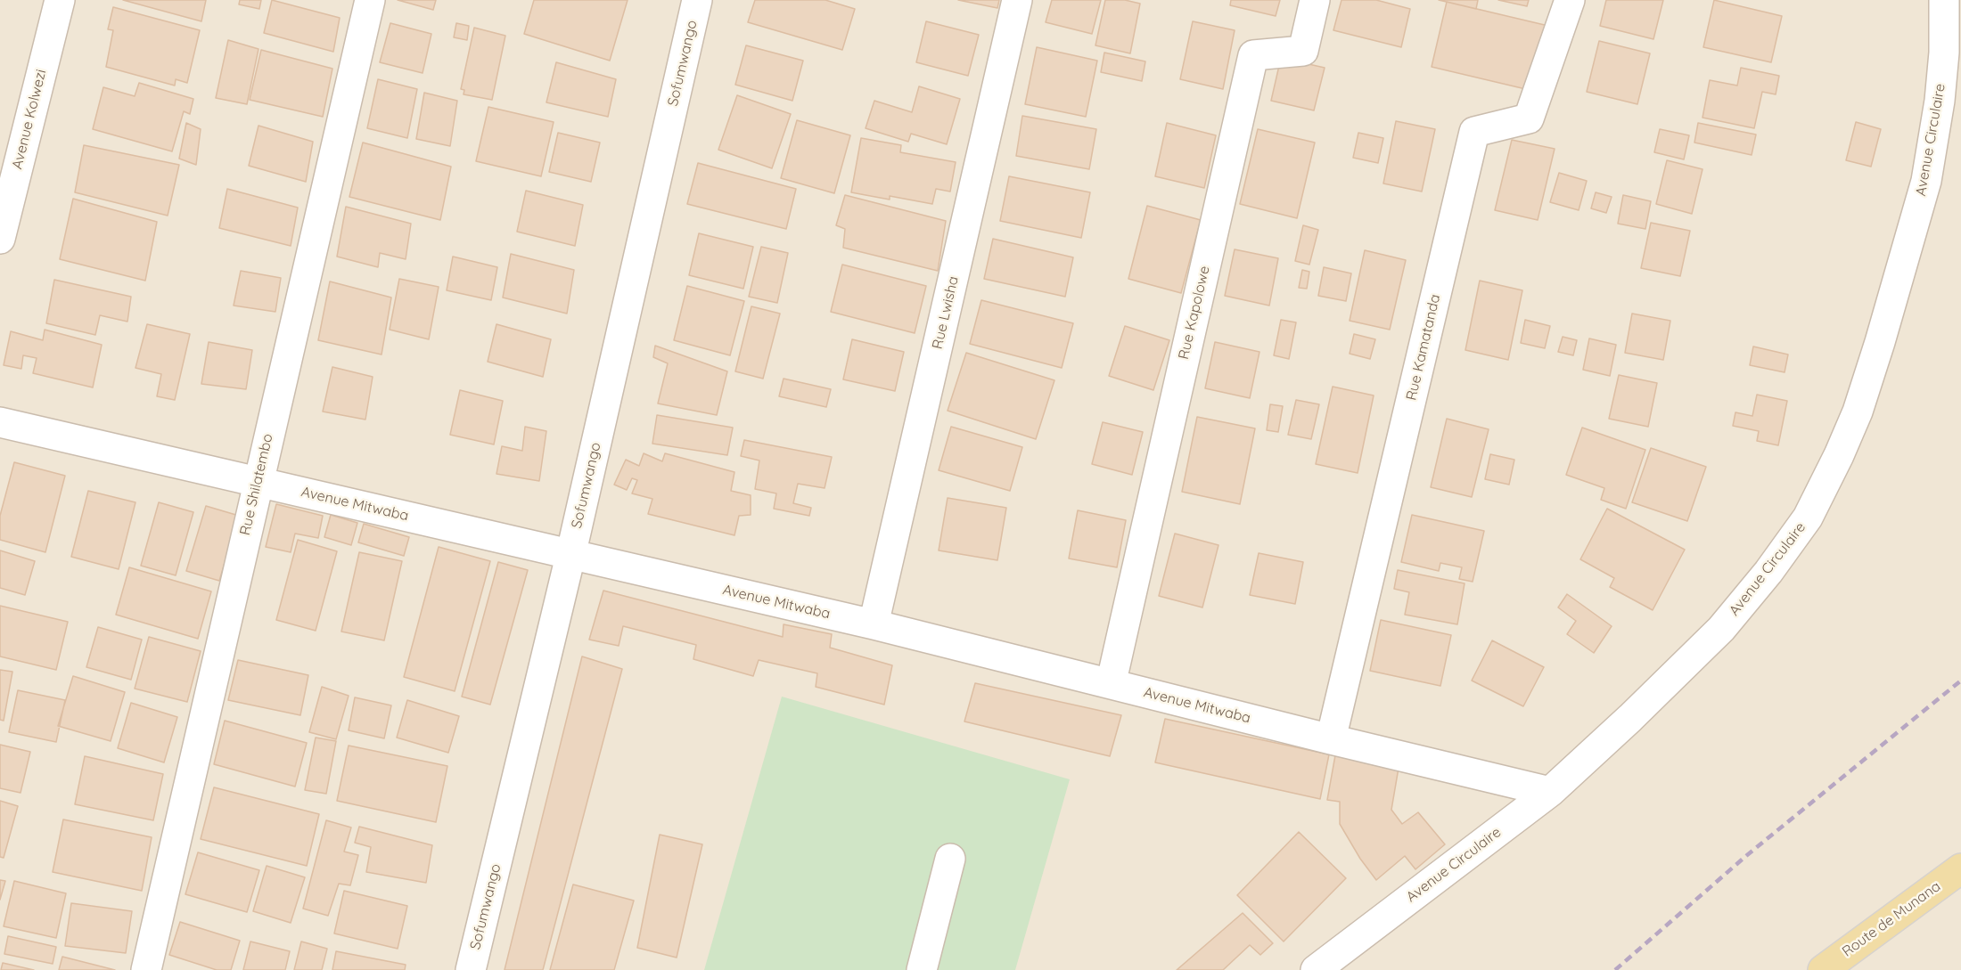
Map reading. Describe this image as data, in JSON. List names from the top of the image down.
{
  "streets": {
    "main road": ["Route de Munana"],
    "street": [
      "Sofumwango",
      "Avenue Kolwezi",
      "Avenue Circulaire",
      "Rue Lwisha",
      "Rue Kapolowe",
      "Rue Kamatanda",
      "Rue Shilatembo",
      "Avenue Mitwaba"
    ]
  },
  "crossings": [
    ["Sofumwango", "Avenue Mitwaba"],
    ["Avenue Circulaire", "Avenue Mitwaba"],
    ["Rue Lwisha", "Avenue Mitwaba"],
    ["Rue Kamatanda", "Avenue Mitwaba"],
    ["Rue Shilatembo", "Avenue Mitwaba"]
  ]
}
